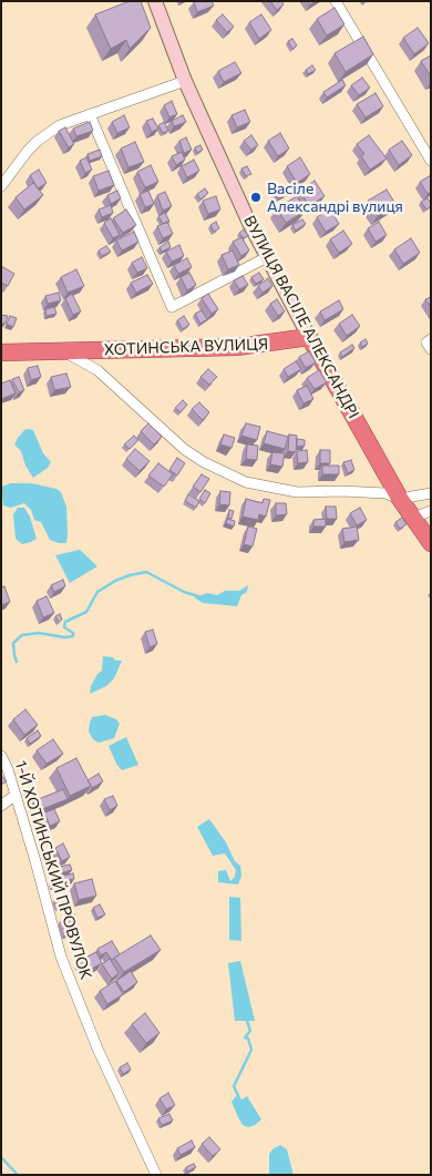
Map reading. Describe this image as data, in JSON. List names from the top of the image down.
{
  "streets": {
    "highway": ["ВУЛИЦЯ ВАСІЛЕ АЛЕКСАНДРІ", "ХОТИНСЬКА ВУЛИЦЯ"],
    "street": ["1-Й ХОТИНСЬКИЙ ПРОВУЛОК"]
  },
  "crossings": [
    ["ВУЛИЦЯ ВАСІЛЕ АЛЕКСАНДРІ", "ХОТИНСЬКА ВУЛИЦЯ"]
  ],
  "places": ["Васіле Александрі вулиця"]
}
